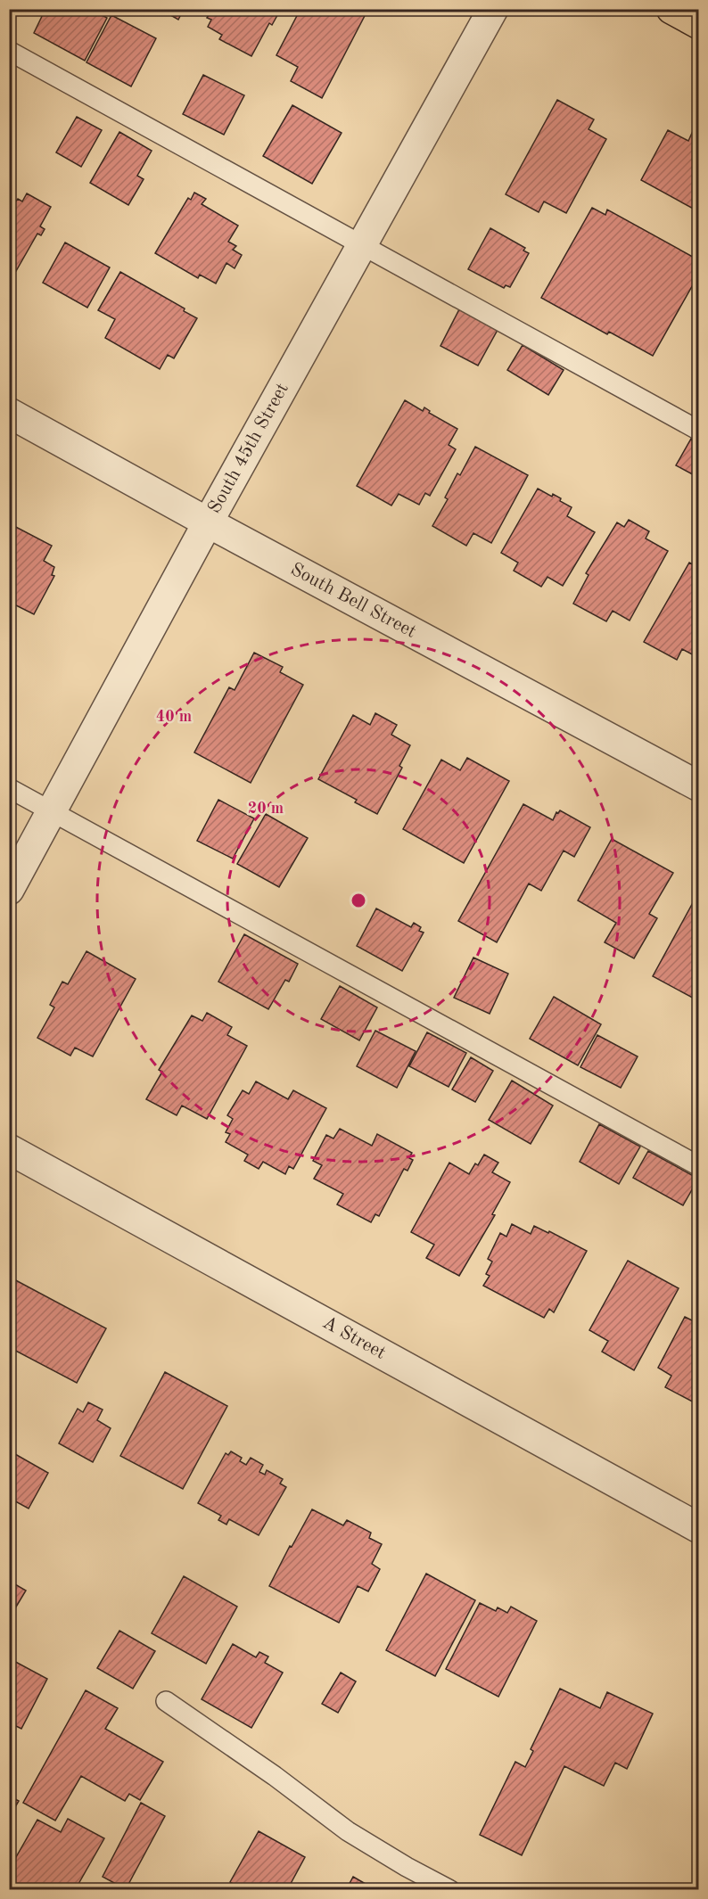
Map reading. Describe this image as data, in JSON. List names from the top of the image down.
{
  "streets": {
    "street": ["South 45th Street", "South Bell Street", "A Street"]
  },
  "crossings": [
    ["South 45th Street", "South Bell Street"]
  ],
  "rings": ["40 m", "20 m"]
}
